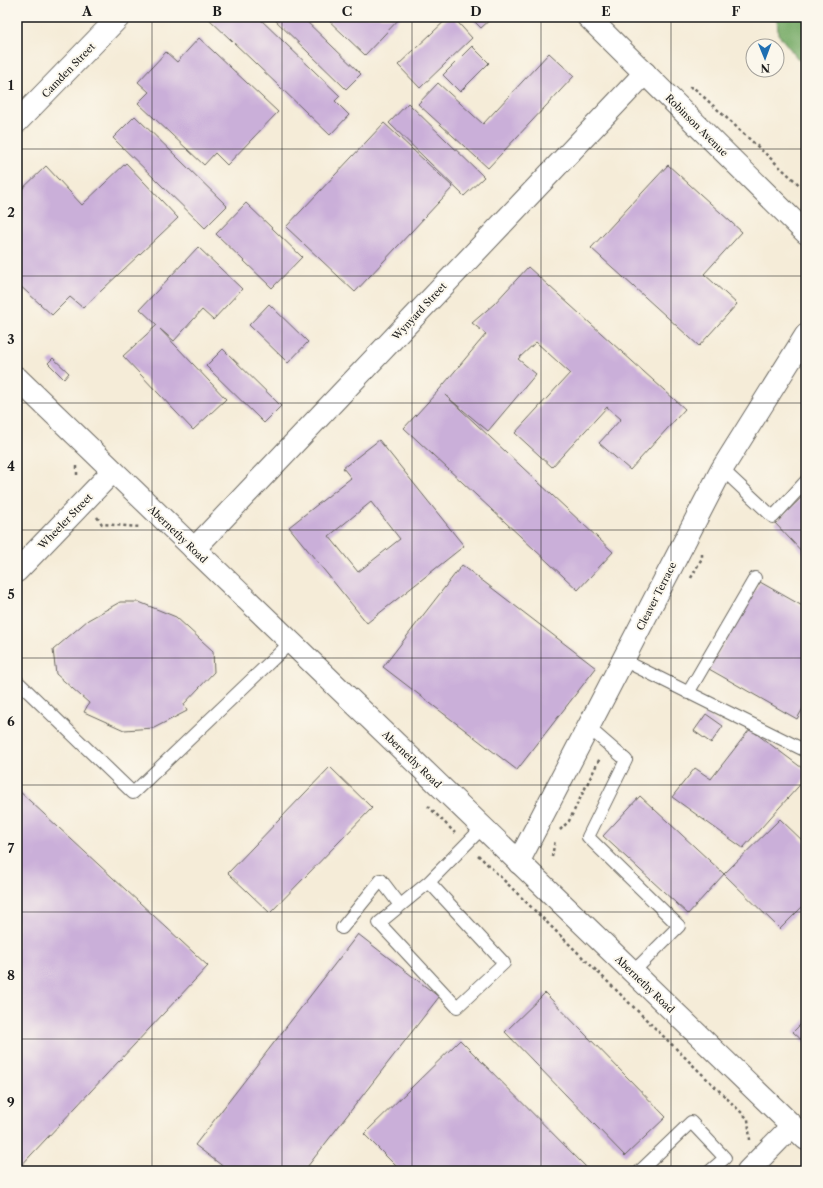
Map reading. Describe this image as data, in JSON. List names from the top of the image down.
{
  "streets": {
    "street": [
      "Camden Street",
      "Robinson Avenue",
      "Wynyard Street",
      "Wheeler Street",
      "Abernethy Road",
      "Cleaver Terrace"
    ]
  },
  "crossings": [
    ["Robinson Avenue", "Wynyard Street"],
    ["Wynyard Street", "Abernethy Road"],
    ["Wheeler Street", "Abernethy Road"],
    ["Abernethy Road", "Cleaver Terrace"]
  ],
  "north": "bottom",
  "grid": {
    "columns": [
      "A",
      "B",
      "C",
      "D",
      "E",
      "F"
    ],
    "rows": [
      "1",
      "2",
      "3",
      "4",
      "5",
      "6",
      "7",
      "8",
      "9"
    ]
  }
}
